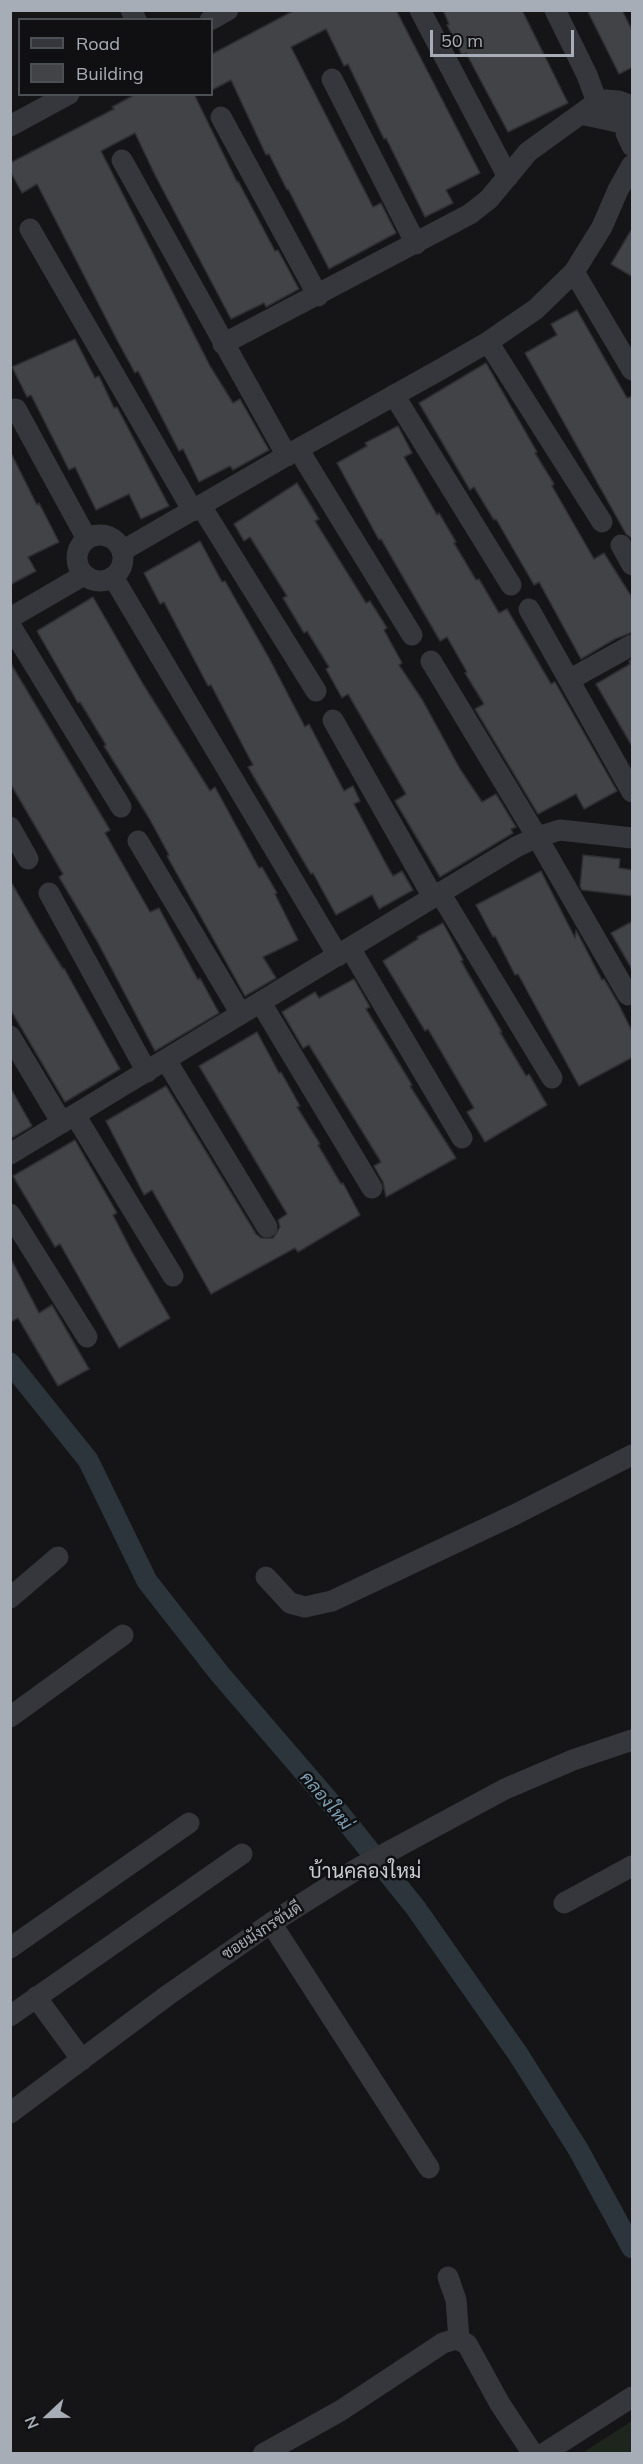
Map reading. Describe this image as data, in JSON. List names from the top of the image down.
{
  "streets": {
    "street": ["ซอยมังกรขันดี"]
  },
  "districts": ["บ้านคลองใหม่"],
  "water": ["คลองใหม่"],
  "legend": ["Road", "Building"],
  "scale_bar": "50 m",
  "north": "left"
}
